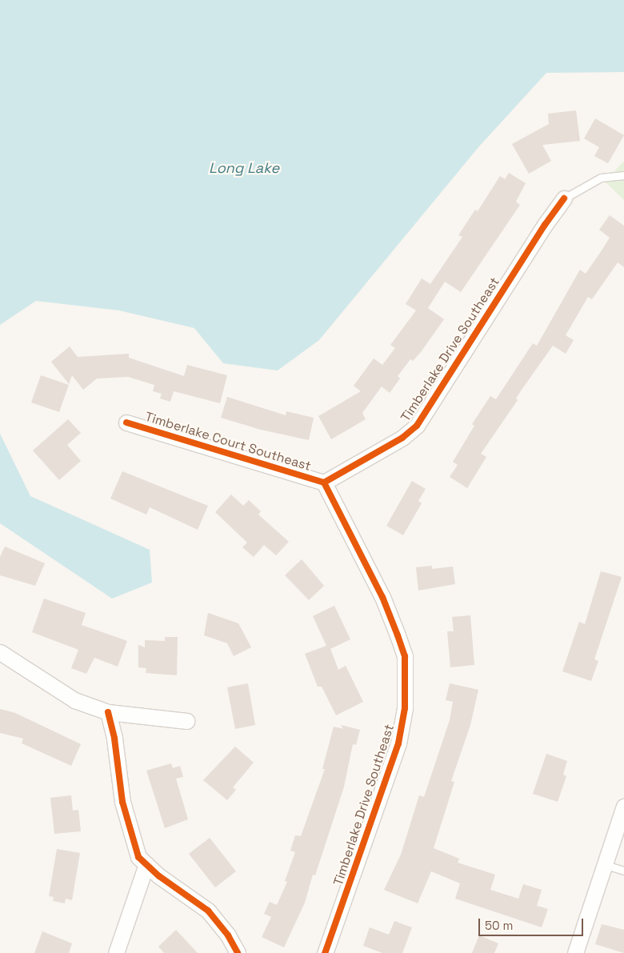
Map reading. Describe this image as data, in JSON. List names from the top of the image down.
{
  "streets": {
    "street": ["Timberlake Drive Southeast", "Timberlake Court Southeast"]
  },
  "crossings": [
    ["Timberlake Drive Southeast", "Timberlake Court Southeast"]
  ],
  "water": ["Long Lake"],
  "scale_bar": "50 m"
}
